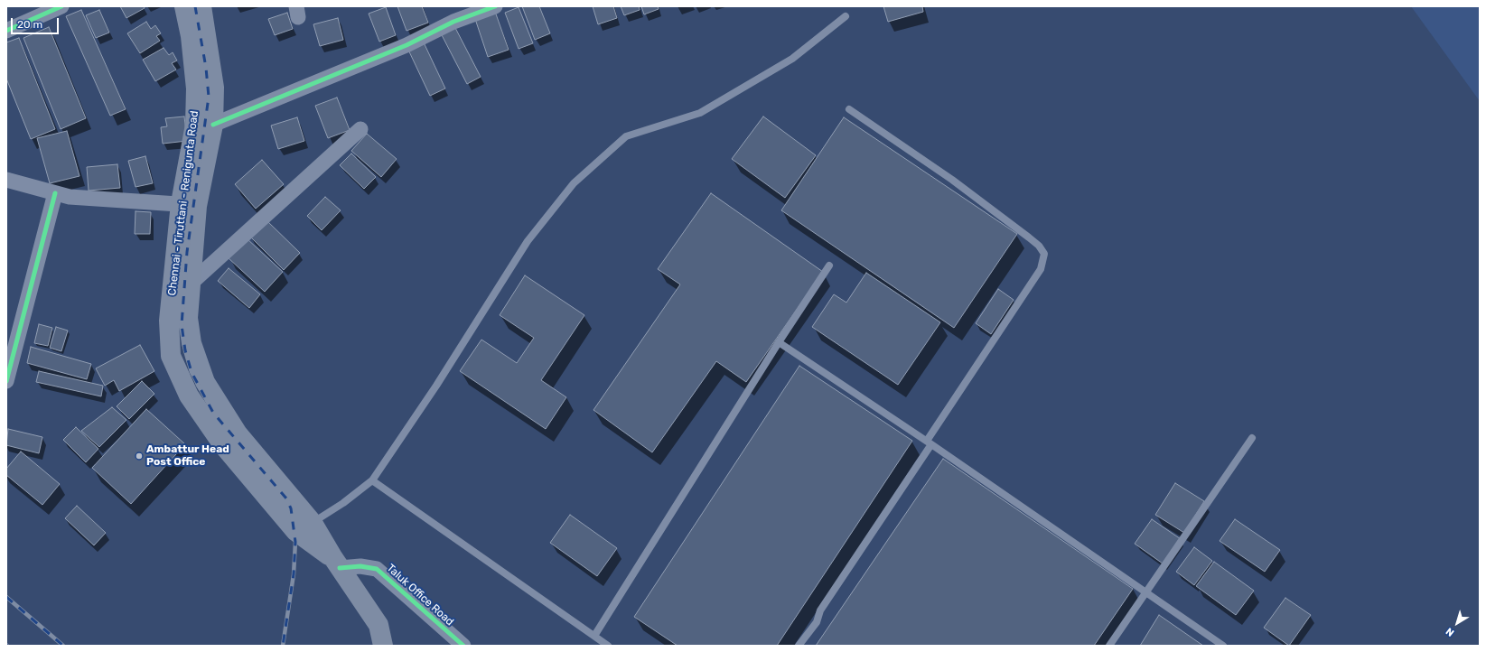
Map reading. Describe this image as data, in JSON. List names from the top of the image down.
{
  "streets": {
    "highway": ["Chennai - Tiruttani - Renigunta Road"],
    "street": ["Taluk Office Road"]
  },
  "crossings": [
    ["Chennai - Tiruttani - Renigunta Road", "Taluk Office Road"]
  ],
  "places": ["Ambattur Head Post Office"],
  "scale_bar": "20 m",
  "north": "bottom left"
}
